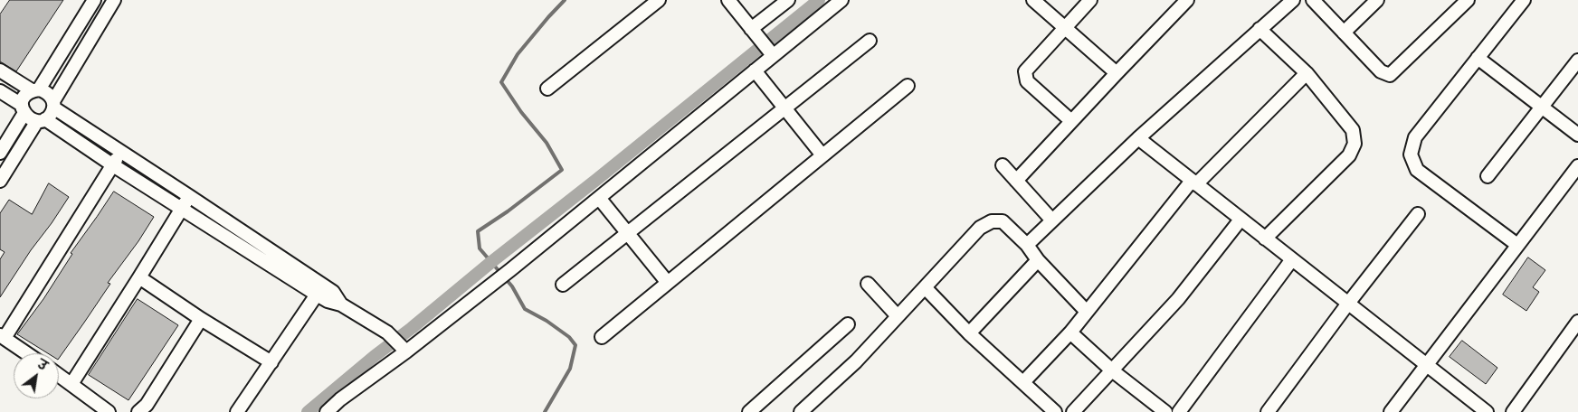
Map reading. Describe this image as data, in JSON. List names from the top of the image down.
{
  "north": "top right"
}
